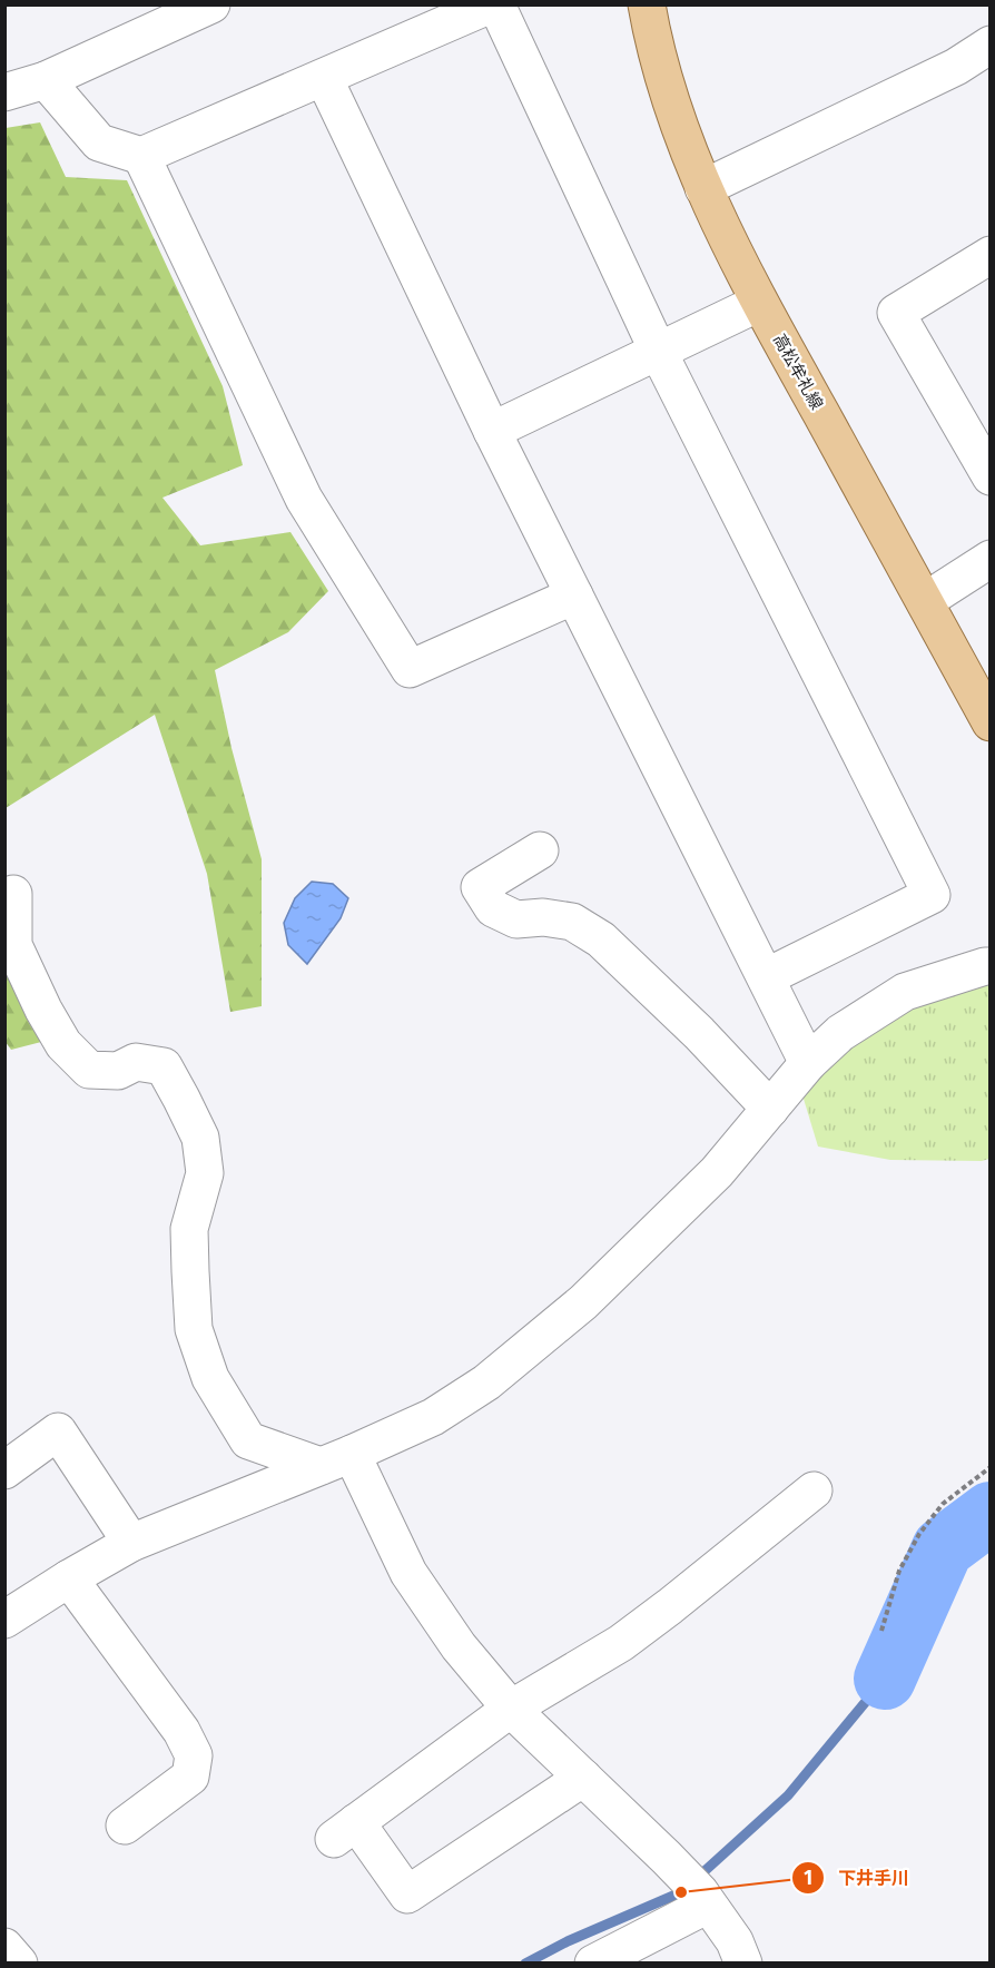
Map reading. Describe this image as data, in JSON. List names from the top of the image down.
{
  "streets": {
    "main road": ["高松牟礼線"]
  },
  "places": ["下井手川"]
}
